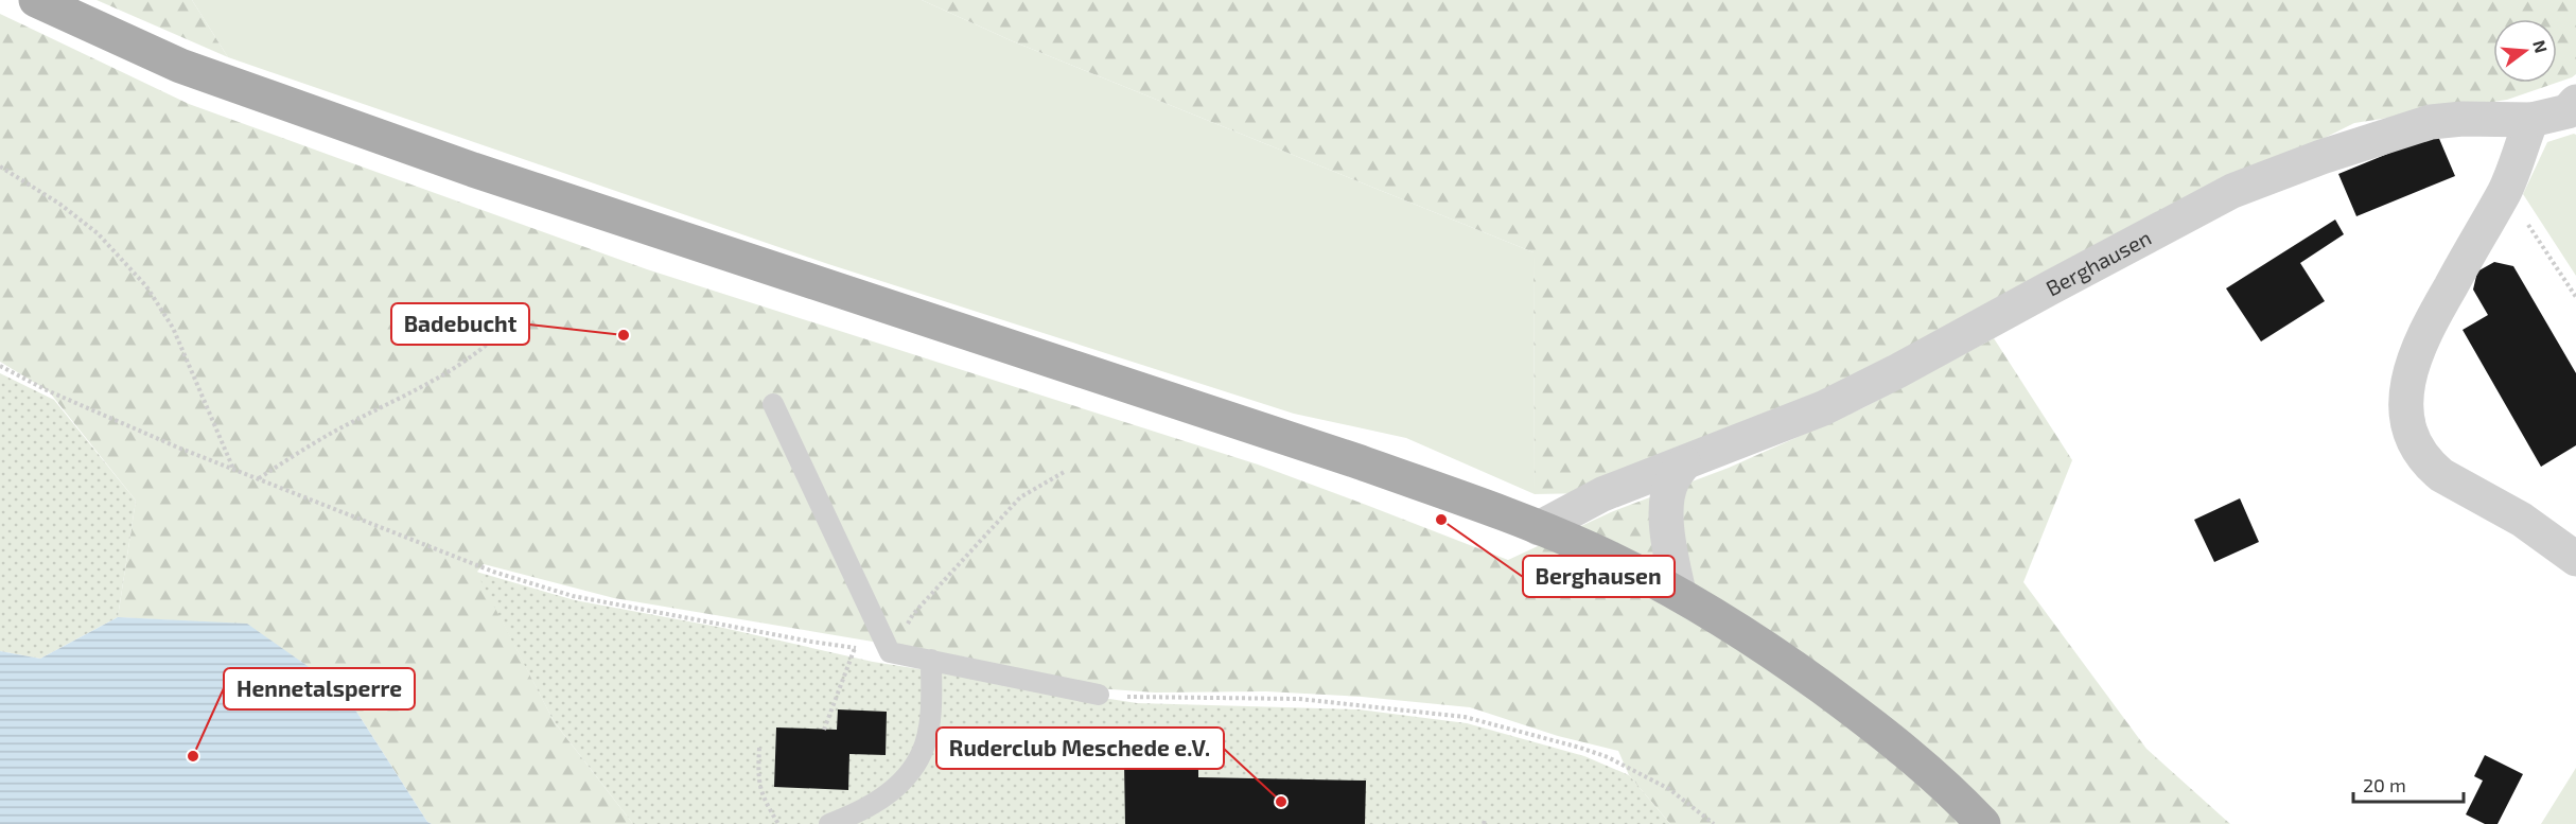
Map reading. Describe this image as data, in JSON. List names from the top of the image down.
{
  "streets": {
    "street": ["Berghausen"]
  },
  "places": [
    "Badebucht",
    "Berghausen",
    "Hennetalsperre",
    "Ruderclub Meschede e.V."
  ],
  "scale_bar": "20 m",
  "north": "right"
}
